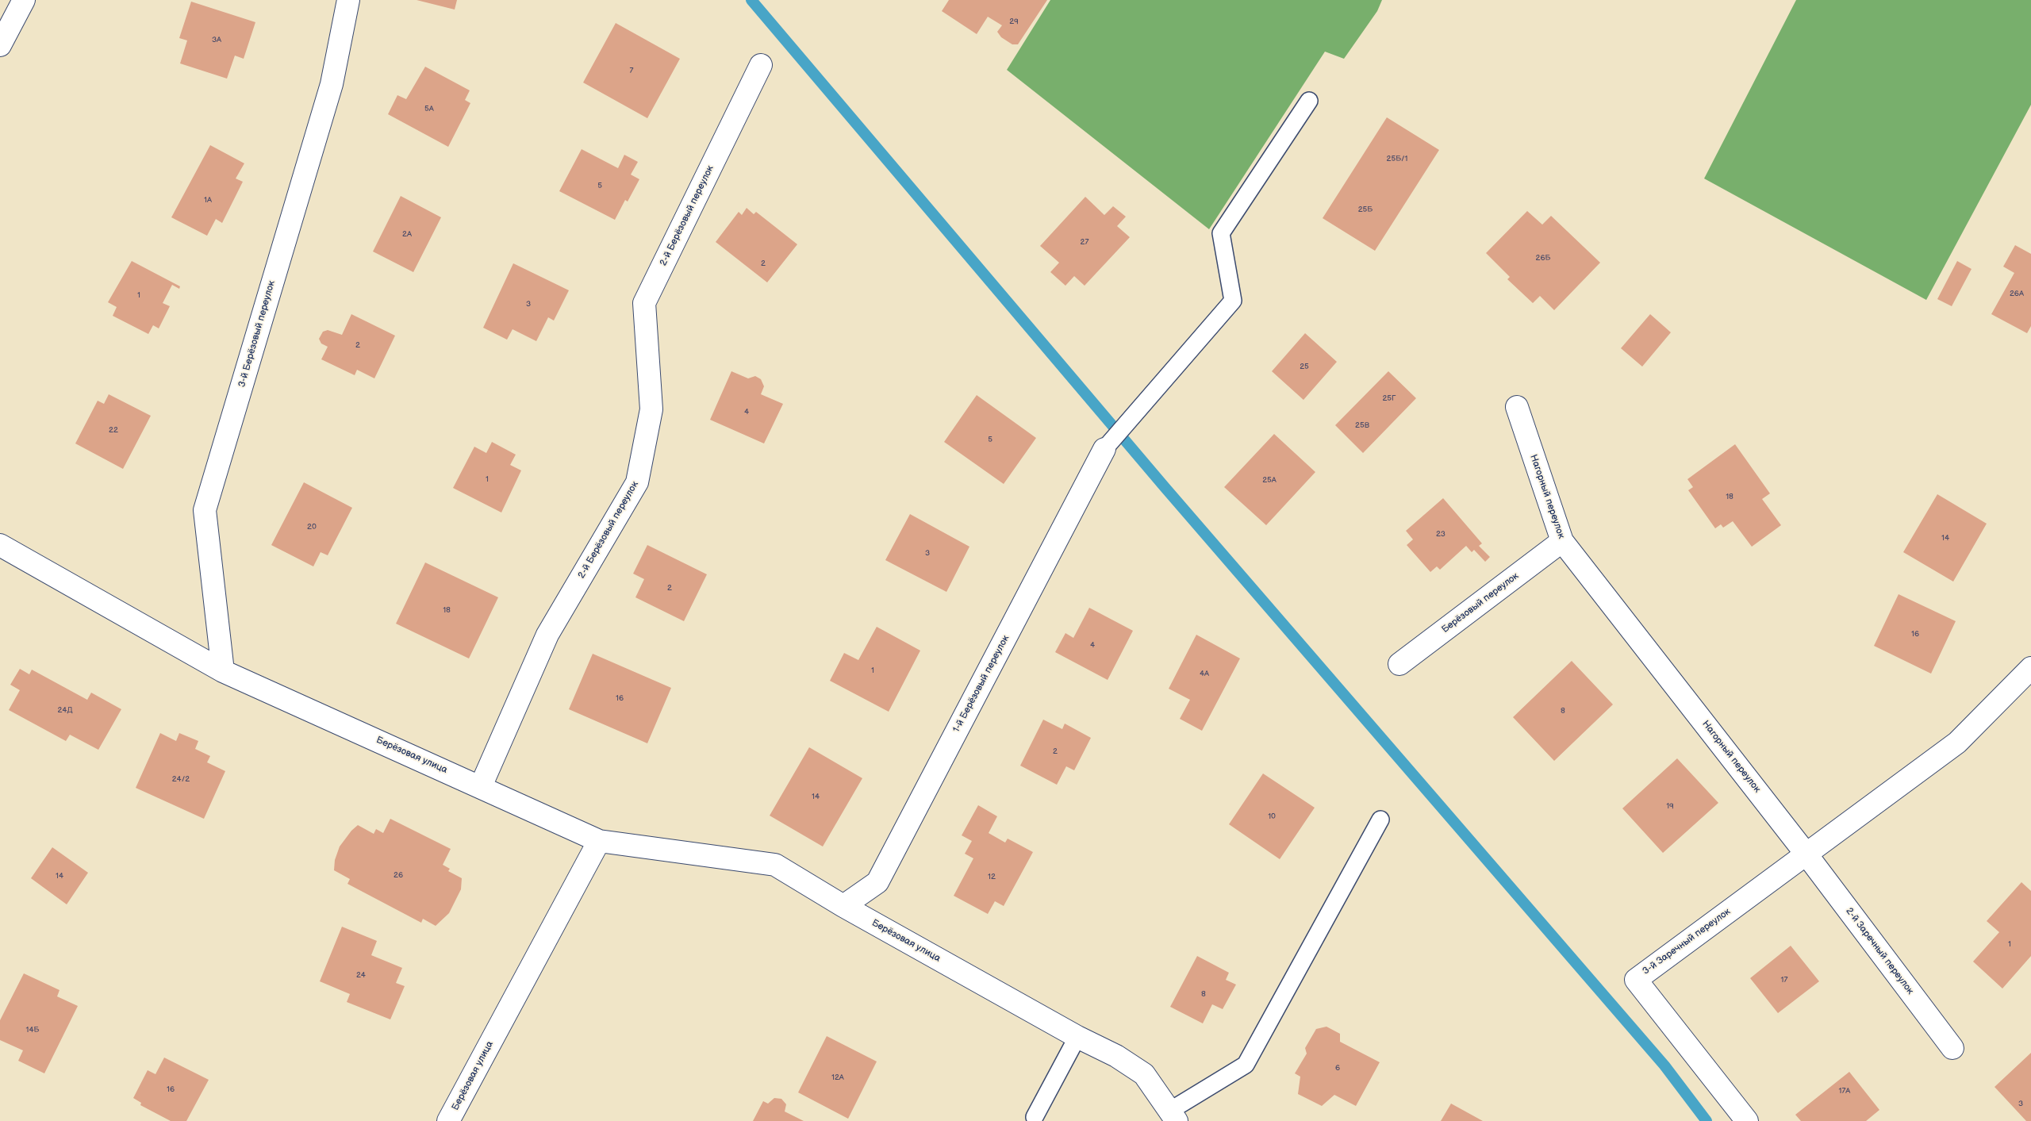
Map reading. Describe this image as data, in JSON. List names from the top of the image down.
{
  "streets": {
    "street": [
      "2-й Берёзовый переулок",
      "3-й Берёзовый переулок",
      "Нагорный переулок",
      "Берёзовый переулок",
      "1-й Берёзовый переулок",
      "Берёзовая улица",
      "3-й Заречный переулок",
      "2-й Заречный переулок"
    ]
  },
  "crossings": [
    ["2-й Берёзовый переулок", "Берёзовая улица"],
    ["3-й Берёзовый переулок", "Берёзовая улица"],
    ["Нагорный переулок", "Берёзовый переулок"],
    ["Нагорный переулок", "3-й Заречный переулок"],
    ["Нагорный переулок", "2-й Заречный переулок"],
    ["1-й Берёзовый переулок", "Берёзовая улица"],
    ["3-й Заречный переулок", "2-й Заречный переулок"]
  ],
  "house_numbers": [
    "29",
    "3А",
    "7",
    "5А",
    "25Б/1",
    "5",
    "1А",
    "25Б",
    "2А",
    "27",
    "26Б",
    "2",
    "26А",
    "1",
    "3",
    "2",
    "25",
    "25Г",
    "4",
    "25В",
    "22",
    "5",
    "1",
    "25А",
    "18",
    "20",
    "23",
    "14",
    "3",
    "2",
    "18",
    "16",
    "4",
    "1",
    "4А",
    "16",
    "24Д",
    "8",
    "2",
    "24/2",
    "14",
    "19",
    "10",
    "26",
    "14",
    "12",
    "1",
    "24",
    "17",
    "8",
    "14Б",
    "6",
    "12А",
    "16",
    "17А",
    "3"
  ]
}
